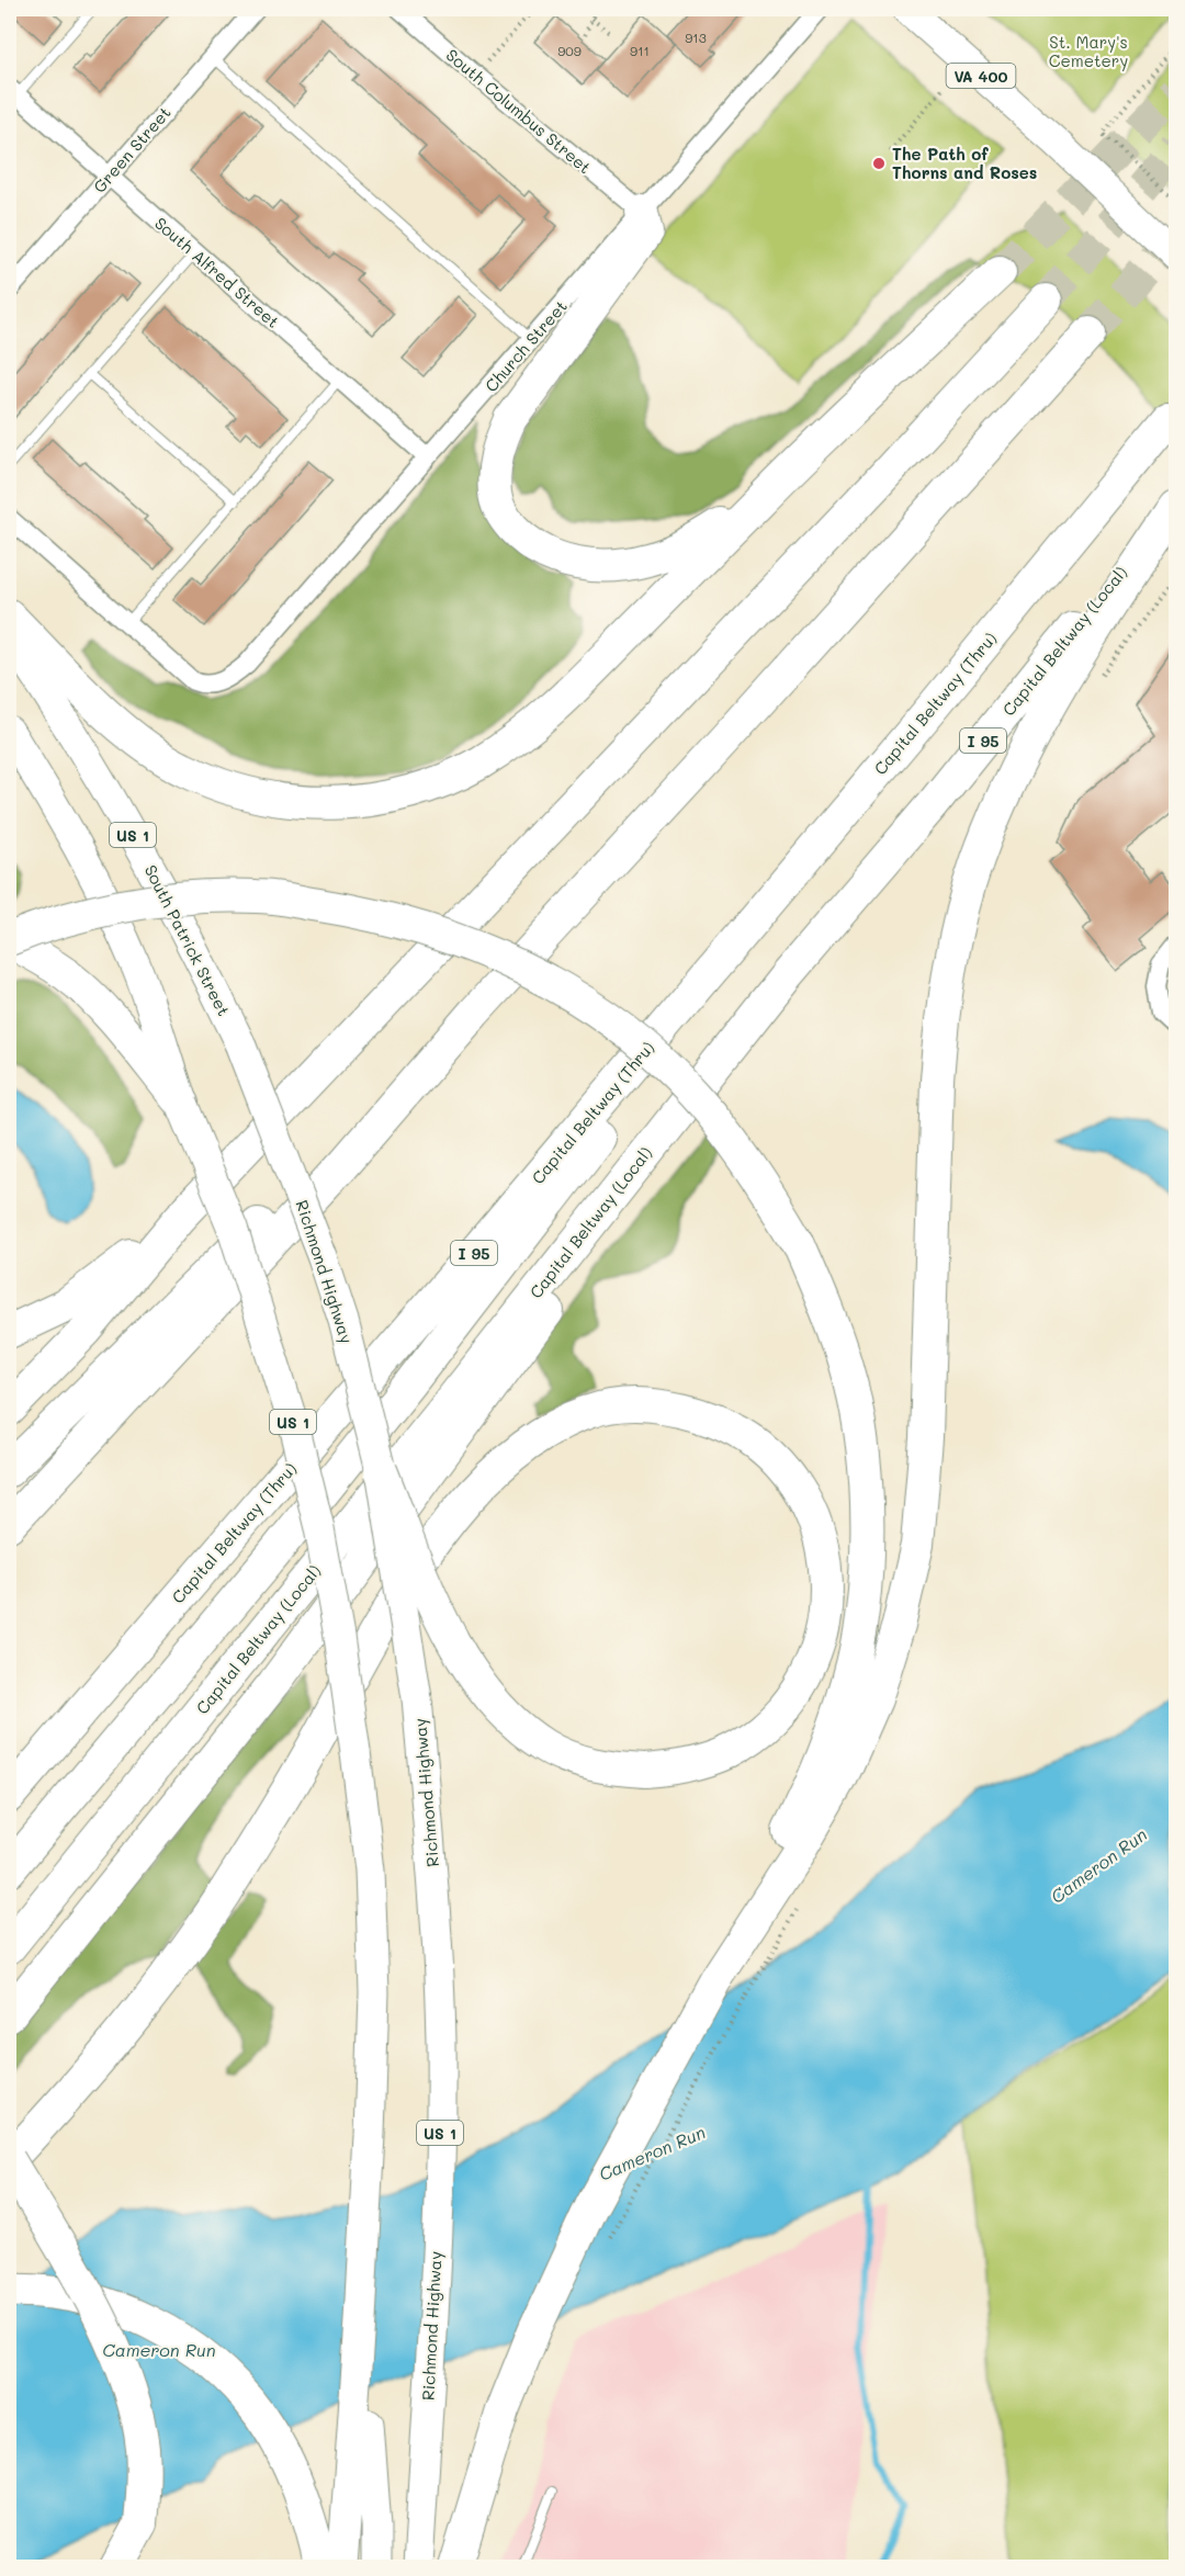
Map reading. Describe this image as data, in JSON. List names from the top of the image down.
{
  "streets": {
    "highway": [
      "Capital Beltway (Local)",
      "Capital Beltway (Thru)",
      "I 95",
      "US 1",
      "South Patrick Street",
      "Richmond Highway"
    ],
    "main road": ["VA 400"],
    "street": [
      "South Columbus Street",
      "Green Street",
      "South Alfred Street",
      "Church Street"
    ]
  },
  "crossings": [
    ["South Columbus Street", "Church Street"],
    ["Green Street", "South Alfred Street"],
    ["South Alfred Street", "Church Street"],
    ["Capital Beltway (Thru)", "US 1"],
    ["South Patrick Street", "Richmond Highway"]
  ],
  "water": ["Cameron Run"],
  "parks": ["St. Mary's Cemetery"],
  "places": ["The Path of Thorns and Roses"],
  "house_numbers": ["913", "909", "911"]
}
